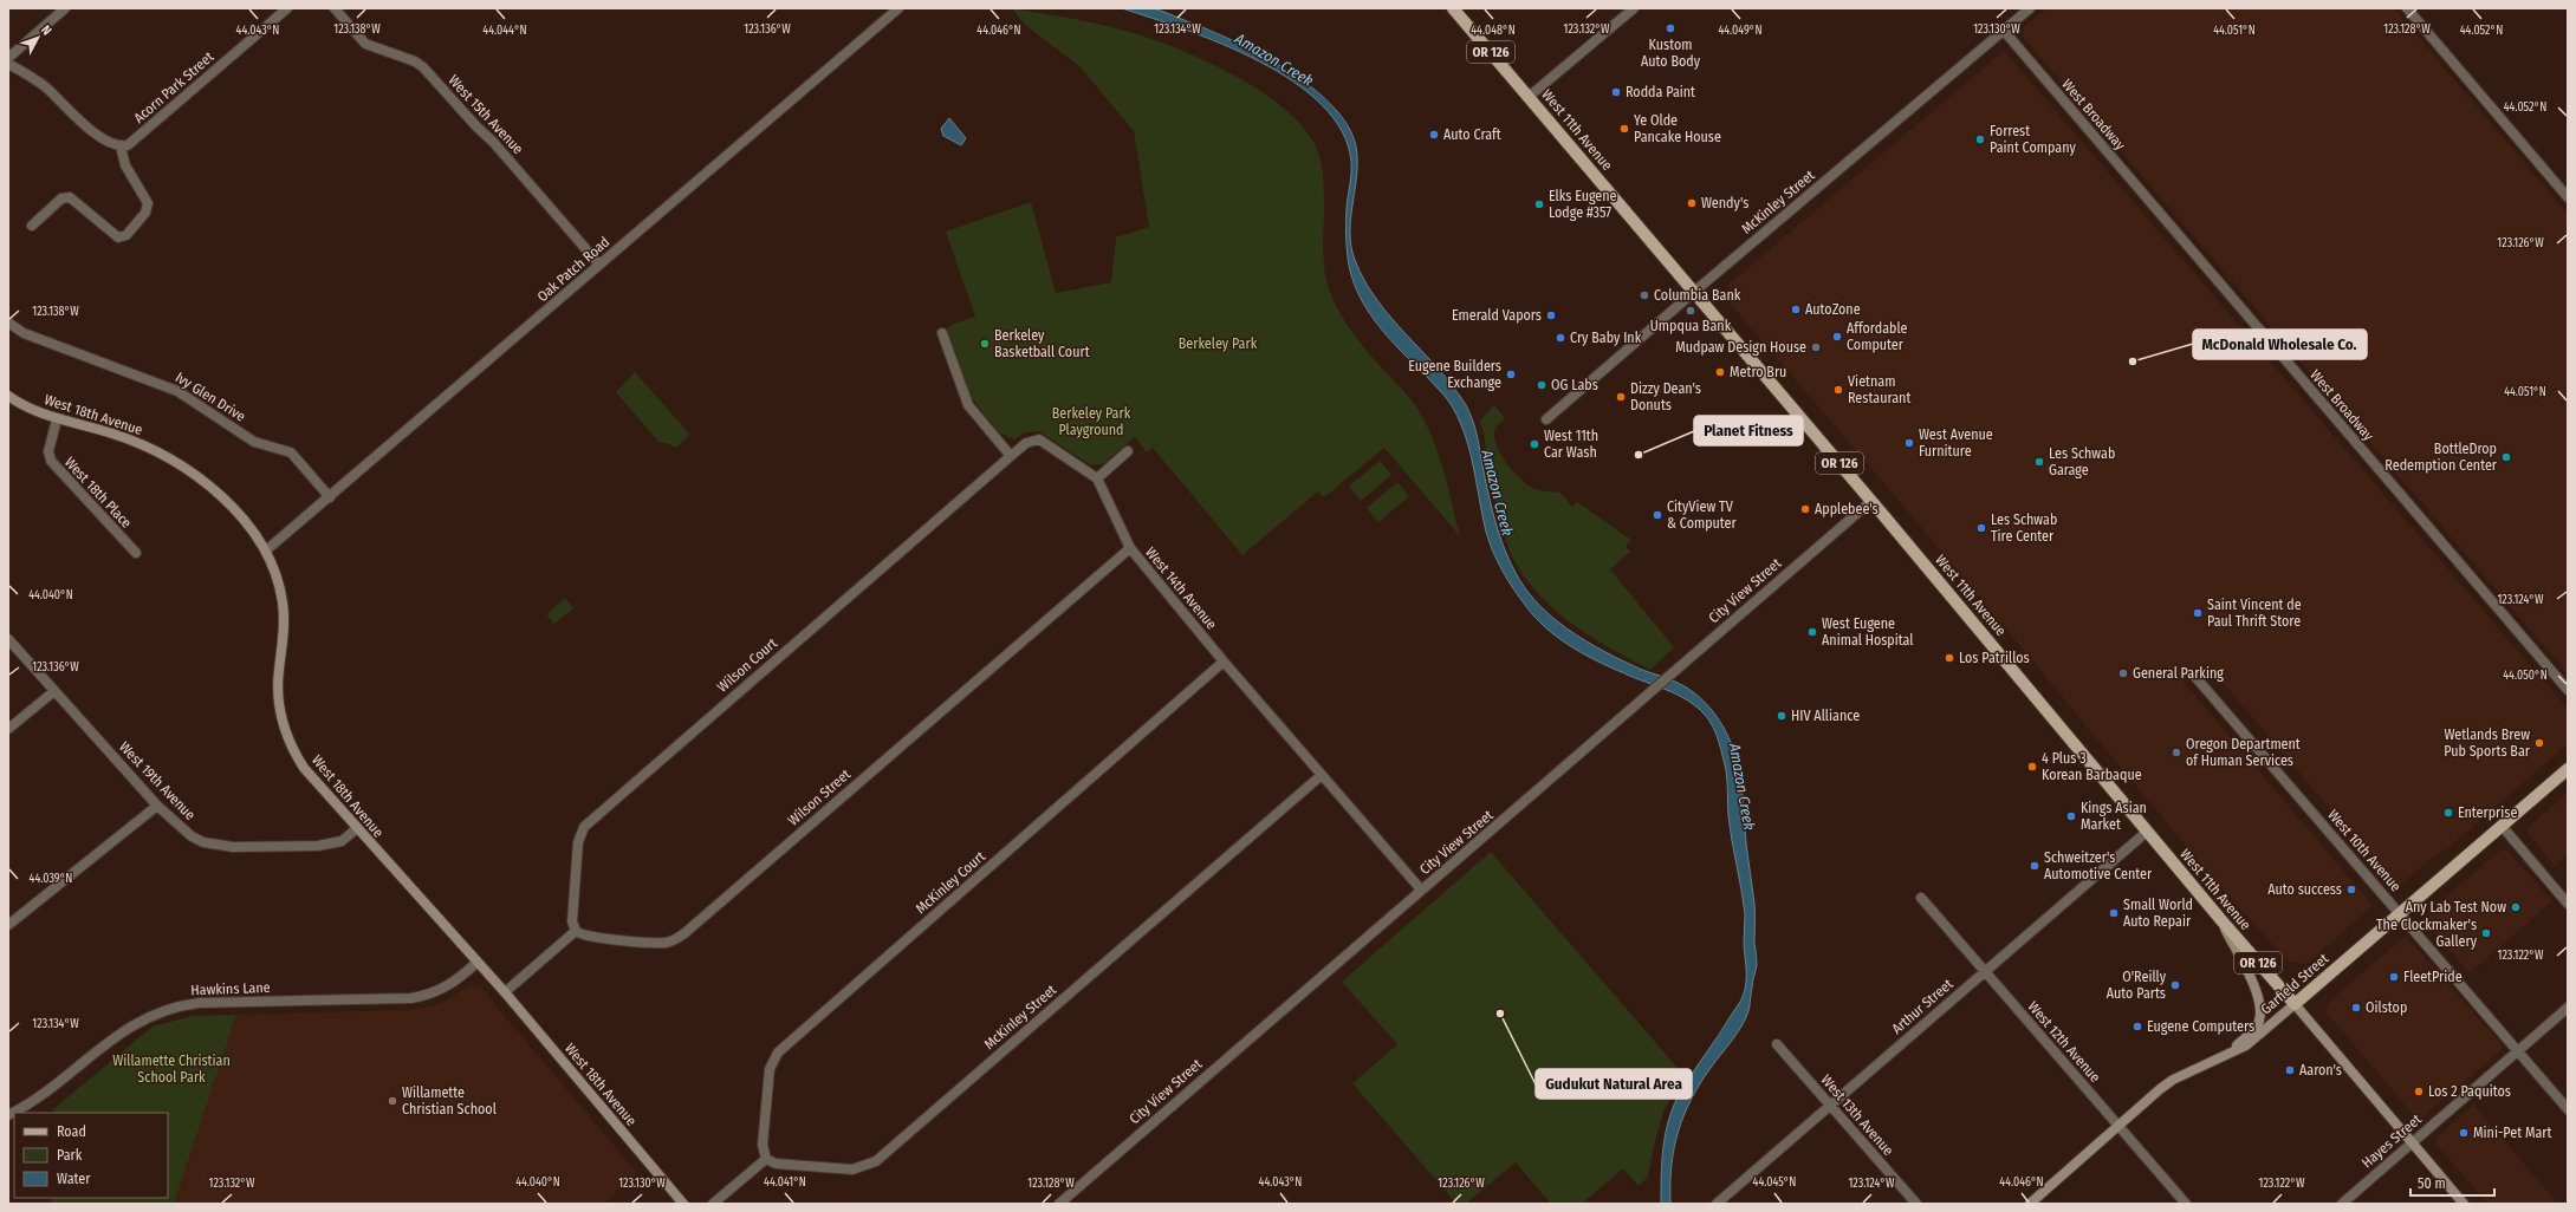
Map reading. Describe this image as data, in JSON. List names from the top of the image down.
{
  "streets": {
    "main road": [
      "OR 126",
      "West 11th Avenue",
      "West 18th Avenue",
      "Garfield Street"
    ],
    "street": [
      "Acorn Park Street",
      "West 15th Avenue",
      "West Broadway",
      "McKinley Street",
      "Oak Patch Road",
      "Ivy Glen Drive",
      "West 18th Place",
      "West 14th Avenue",
      "City View Street",
      "Wilson Court",
      "West 19th Avenue",
      "Wilson Street",
      "West 10th Avenue",
      "McKinley Court",
      "Hawkins Lane",
      "Arthur Street",
      "West 12th Avenue",
      "West 13th Avenue",
      "Hayes Street"
    ]
  },
  "crossings": [
    ["West 15th Avenue", "Oak Patch Road"],
    ["West Broadway", "McKinley Street"],
    ["West 11th Avenue", "McKinley Street"],
    ["West 11th Avenue", "City View Street"],
    ["West 11th Avenue", "Garfield Street"],
    ["West 11th Avenue", "Arthur Street"],
    ["West 11th Avenue", "Hayes Street"],
    ["McKinley Street", "West 14th Avenue"],
    ["McKinley Street", "McKinley Court"],
    ["Oak Patch Road", "Ivy Glen Drive"],
    ["Oak Patch Road", "West 18th Avenue"],
    ["West 18th Avenue", "West 18th Place"],
    ["West 18th Avenue", "West 19th Avenue"],
    ["West 18th Avenue", "Hawkins Lane"],
    ["West 14th Avenue", "City View Street"],
    ["West 14th Avenue", "Wilson Street"],
    ["West 14th Avenue", "McKinley Court"],
    ["Wilson Court", "Wilson Street"],
    ["West 10th Avenue", "Garfield Street"],
    ["West 10th Avenue", "Hayes Street"],
    ["Garfield Street", "West 12th Avenue"],
    ["Arthur Street", "West 12th Avenue"],
    ["Arthur Street", "West 13th Avenue"]
  ],
  "water": ["Amazon Creek"],
  "parks": ["Berkeley Park", "Berkeley Park Playground", "Willamette Christian School Park"],
  "places": [
    "Kustom Auto Body",
    "Rodda Paint",
    "Ye Olde Pancake House",
    "Auto Craft",
    "Forrest Paint Company",
    "Wendy's",
    "Elks Eugene Lodge #357",
    "Columbia Bank",
    "AutoZone",
    "Umpqua Bank",
    "Emerald Vapors",
    "Affordable Computer",
    "Cry Baby Ink",
    "Berkeley Basketball Court",
    "Mudpaw Design House",
    "McDonald Wholesale Co.",
    "Metro Bru",
    "Eugene Builders Exchange",
    "OG Labs",
    "Vietnam Restaurant",
    "Dizzy Dean's Donuts",
    "West Avenue Furniture",
    "West 11th Car Wash",
    "Planet Fitness",
    "BottleDrop Redemption Center",
    "Les Schwab Garage",
    "Applebee's",
    "CityView TV & Computer",
    "Les Schwab Tire Center",
    "Saint Vincent de Paul Thrift Store",
    "West Eugene Animal Hospital",
    "Los Patrillos",
    "General Parking",
    "HIV Alliance",
    "Wetlands Brew Pub Sports Bar",
    "Oregon Department of Human Services",
    "4 Plus 3 Korean Barbaque",
    "Enterprise",
    "Kings Asian Market",
    "Schweitzer's Automotive Center",
    "Auto success",
    "Any Lab Test Now",
    "Small World Auto Repair",
    "The Clockmaker's Gallery",
    "FleetPride",
    "O'Reilly Auto Parts",
    "Oilstop",
    "Gudukut Natural Area",
    "Eugene Computers",
    "Aaron's",
    "Los 2 Paquitos",
    "Willamette Christian School",
    "Mini-Pet Mart"
  ],
  "legend": ["Road", "Park", "Water"],
  "scale_bar": "50 m",
  "north": "top right",
  "coordinates": [
    "123.138°W",
    "123.136°W",
    "123.134°W",
    "123.132°W",
    "123.130°W",
    "123.128°W",
    "44.052°N",
    "44.043°N",
    "44.044°N",
    "44.046°N",
    "44.048°N",
    "44.049°N",
    "44.051°N",
    "123.126°W",
    "44.040°N",
    "123.124°W",
    "44.050°N",
    "44.039°N",
    "123.122°W",
    "44.041°N",
    "44.045°N"
  ]
}
